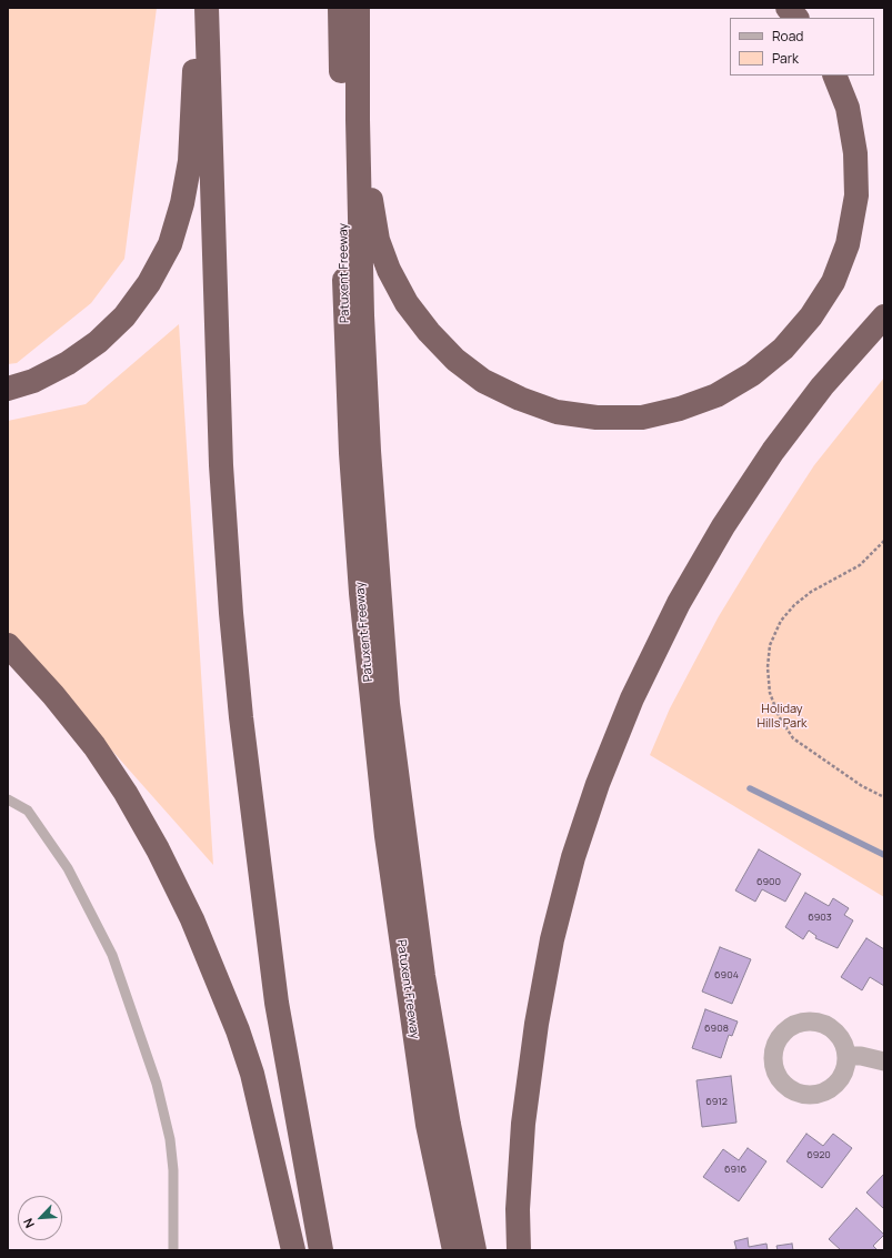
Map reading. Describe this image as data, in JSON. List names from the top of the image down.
{
  "streets": {
    "highway": ["Patuxent Freeway"]
  },
  "parks": ["Holiday Hills Park"],
  "house_numbers": [
    "6900",
    "6903",
    "6904",
    "6908",
    "6912",
    "6920",
    "6916"
  ],
  "legend": ["Road", "Park"],
  "north": "bottom left"
}
